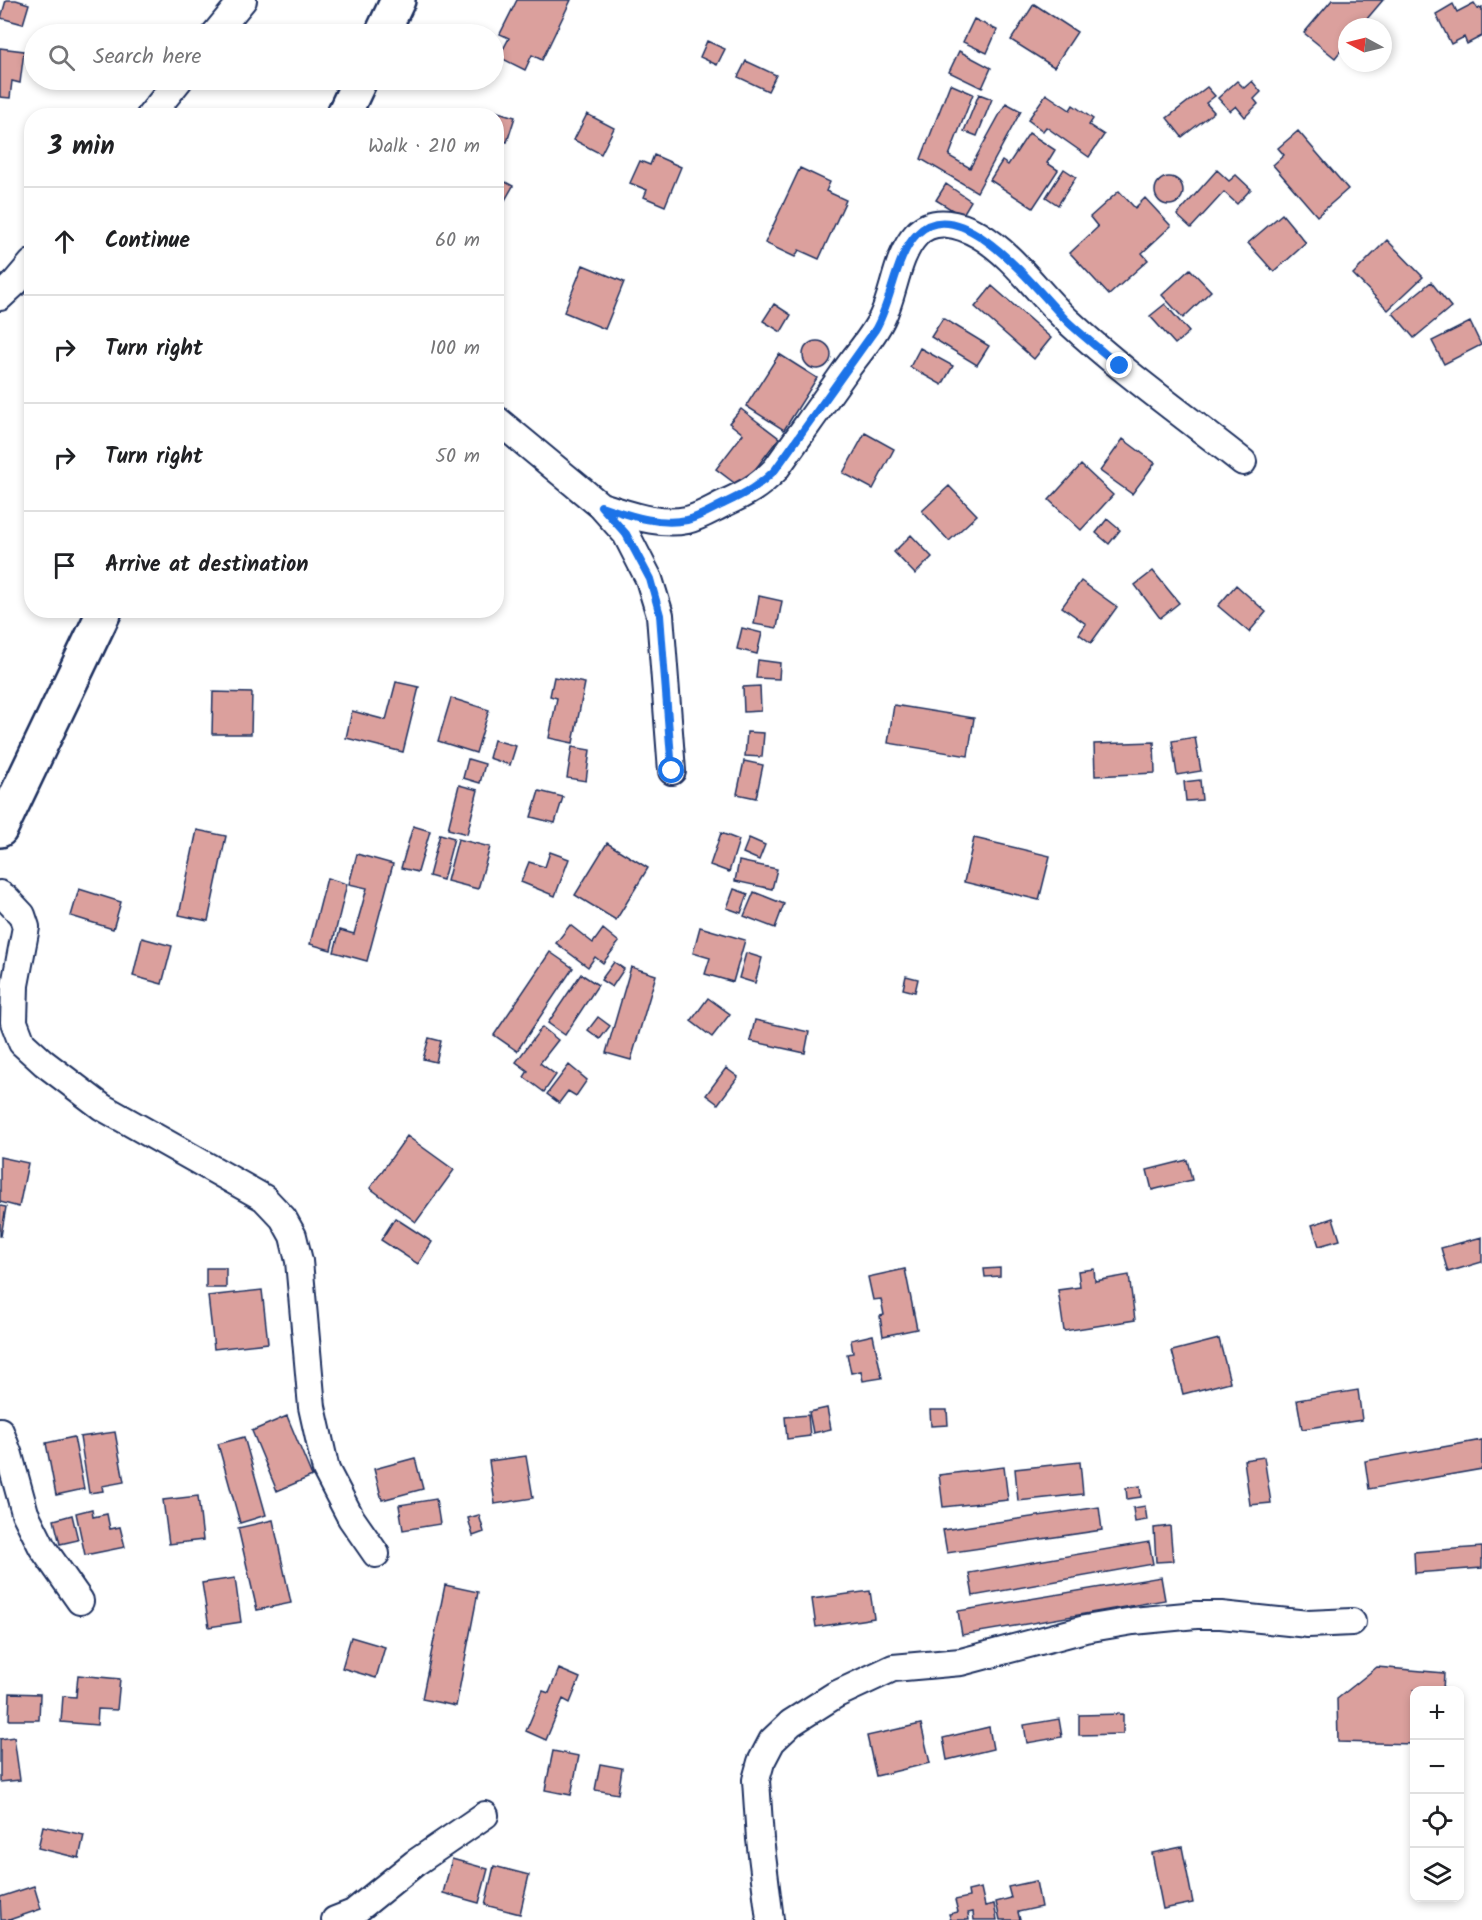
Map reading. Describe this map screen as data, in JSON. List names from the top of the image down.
{
  "north": "left",
  "page": {
    "search": "Search here",
    "heading": ["3 min", "Walk · 210 m"],
    "list": [
      ["Continue", "60 m"],
      ["Turn right", "100 m"],
      ["Turn right", "50 m"],
      "Arrive at destination"
    ],
    "map_buttons": ["+", "−"]
  }
}
